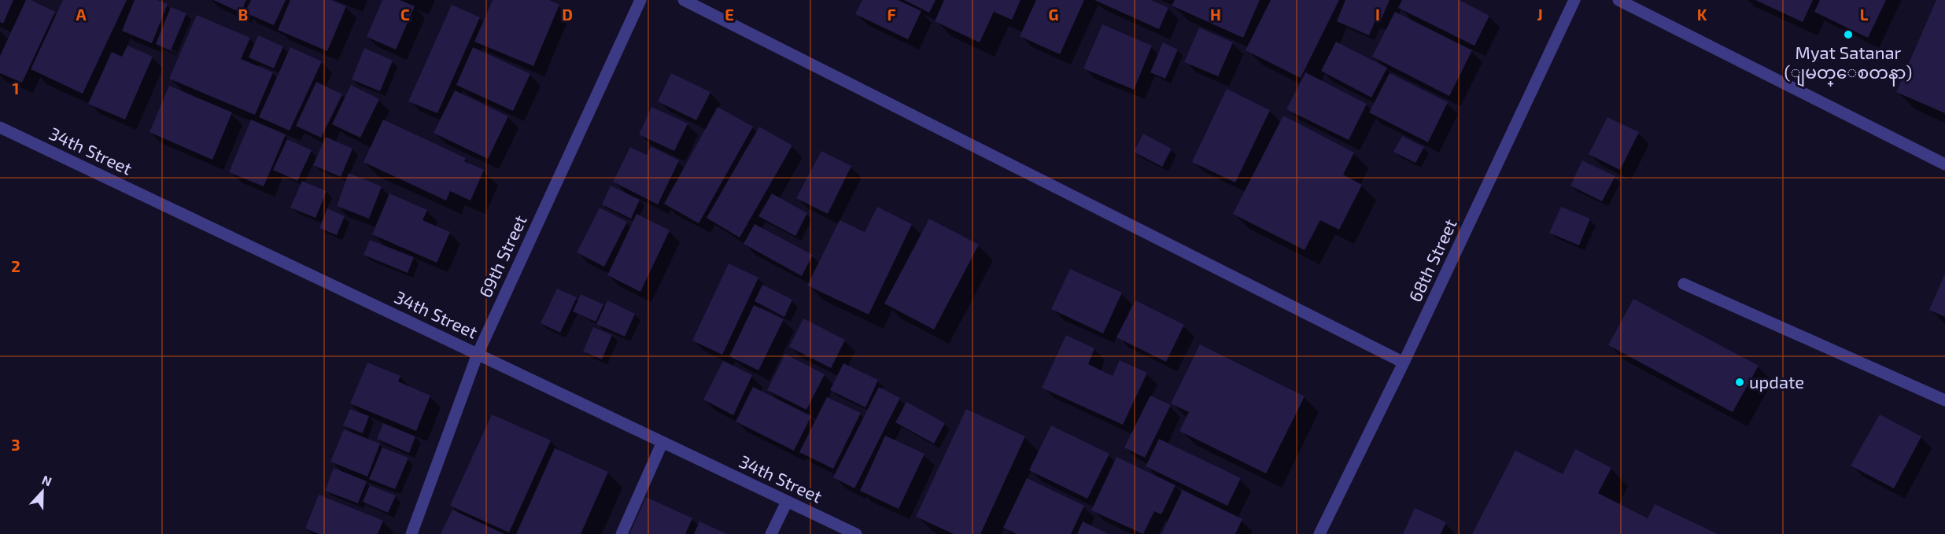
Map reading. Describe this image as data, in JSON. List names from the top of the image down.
{
  "streets": {
    "street": ["34th Street", "69th Street", "68th Street"]
  },
  "crossings": [
    ["34th Street", "69th Street"]
  ],
  "places": ["Myat Satanar (ျမတ္ေစတနာ)", "update"],
  "north": "top",
  "grid": {
    "columns": [
      "A",
      "B",
      "C",
      "D",
      "E",
      "F",
      "G",
      "H",
      "I",
      "J",
      "K",
      "L"
    ],
    "rows": ["1", "2", "3"]
  }
}
